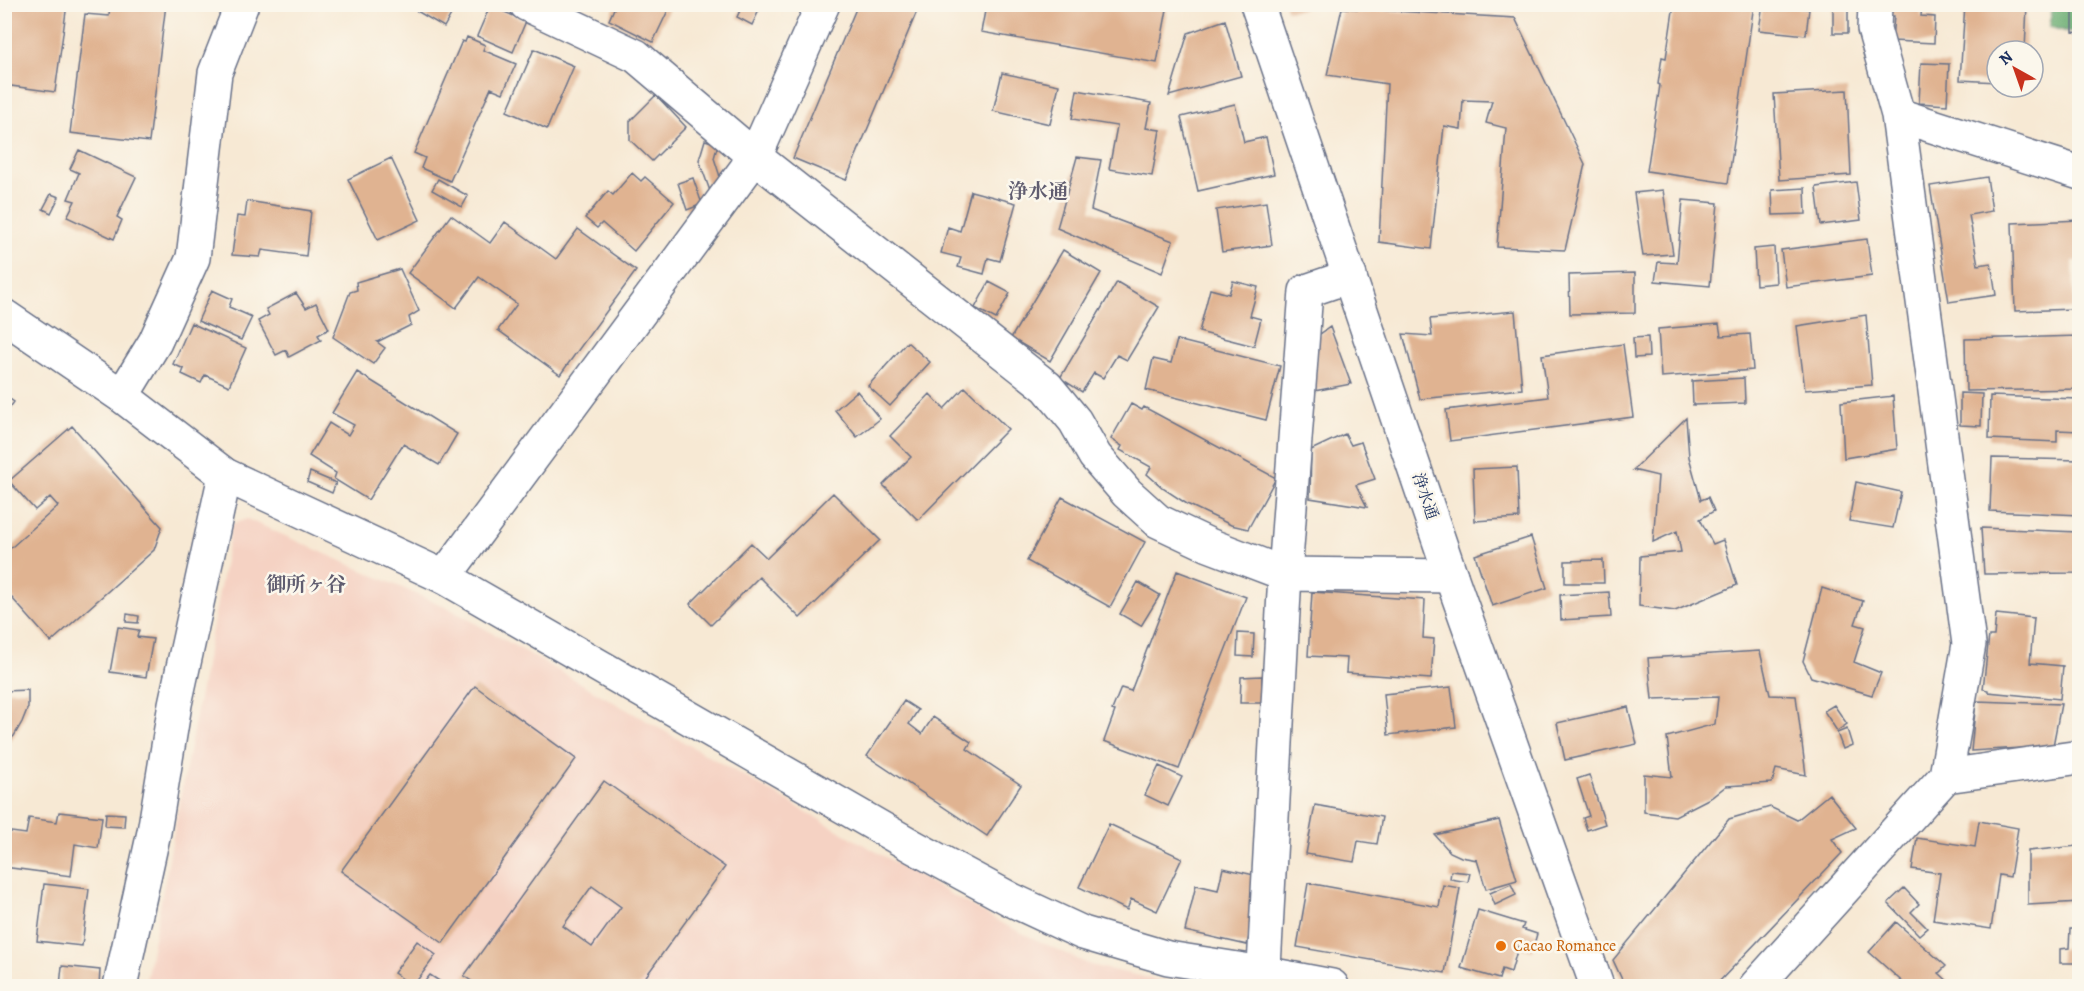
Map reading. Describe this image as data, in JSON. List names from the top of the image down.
{
  "streets": {
    "street": ["浄水通"]
  },
  "districts": ["浄水通", "御所ヶ谷"],
  "places": ["Cacao Romance"],
  "north": "top left"
}
